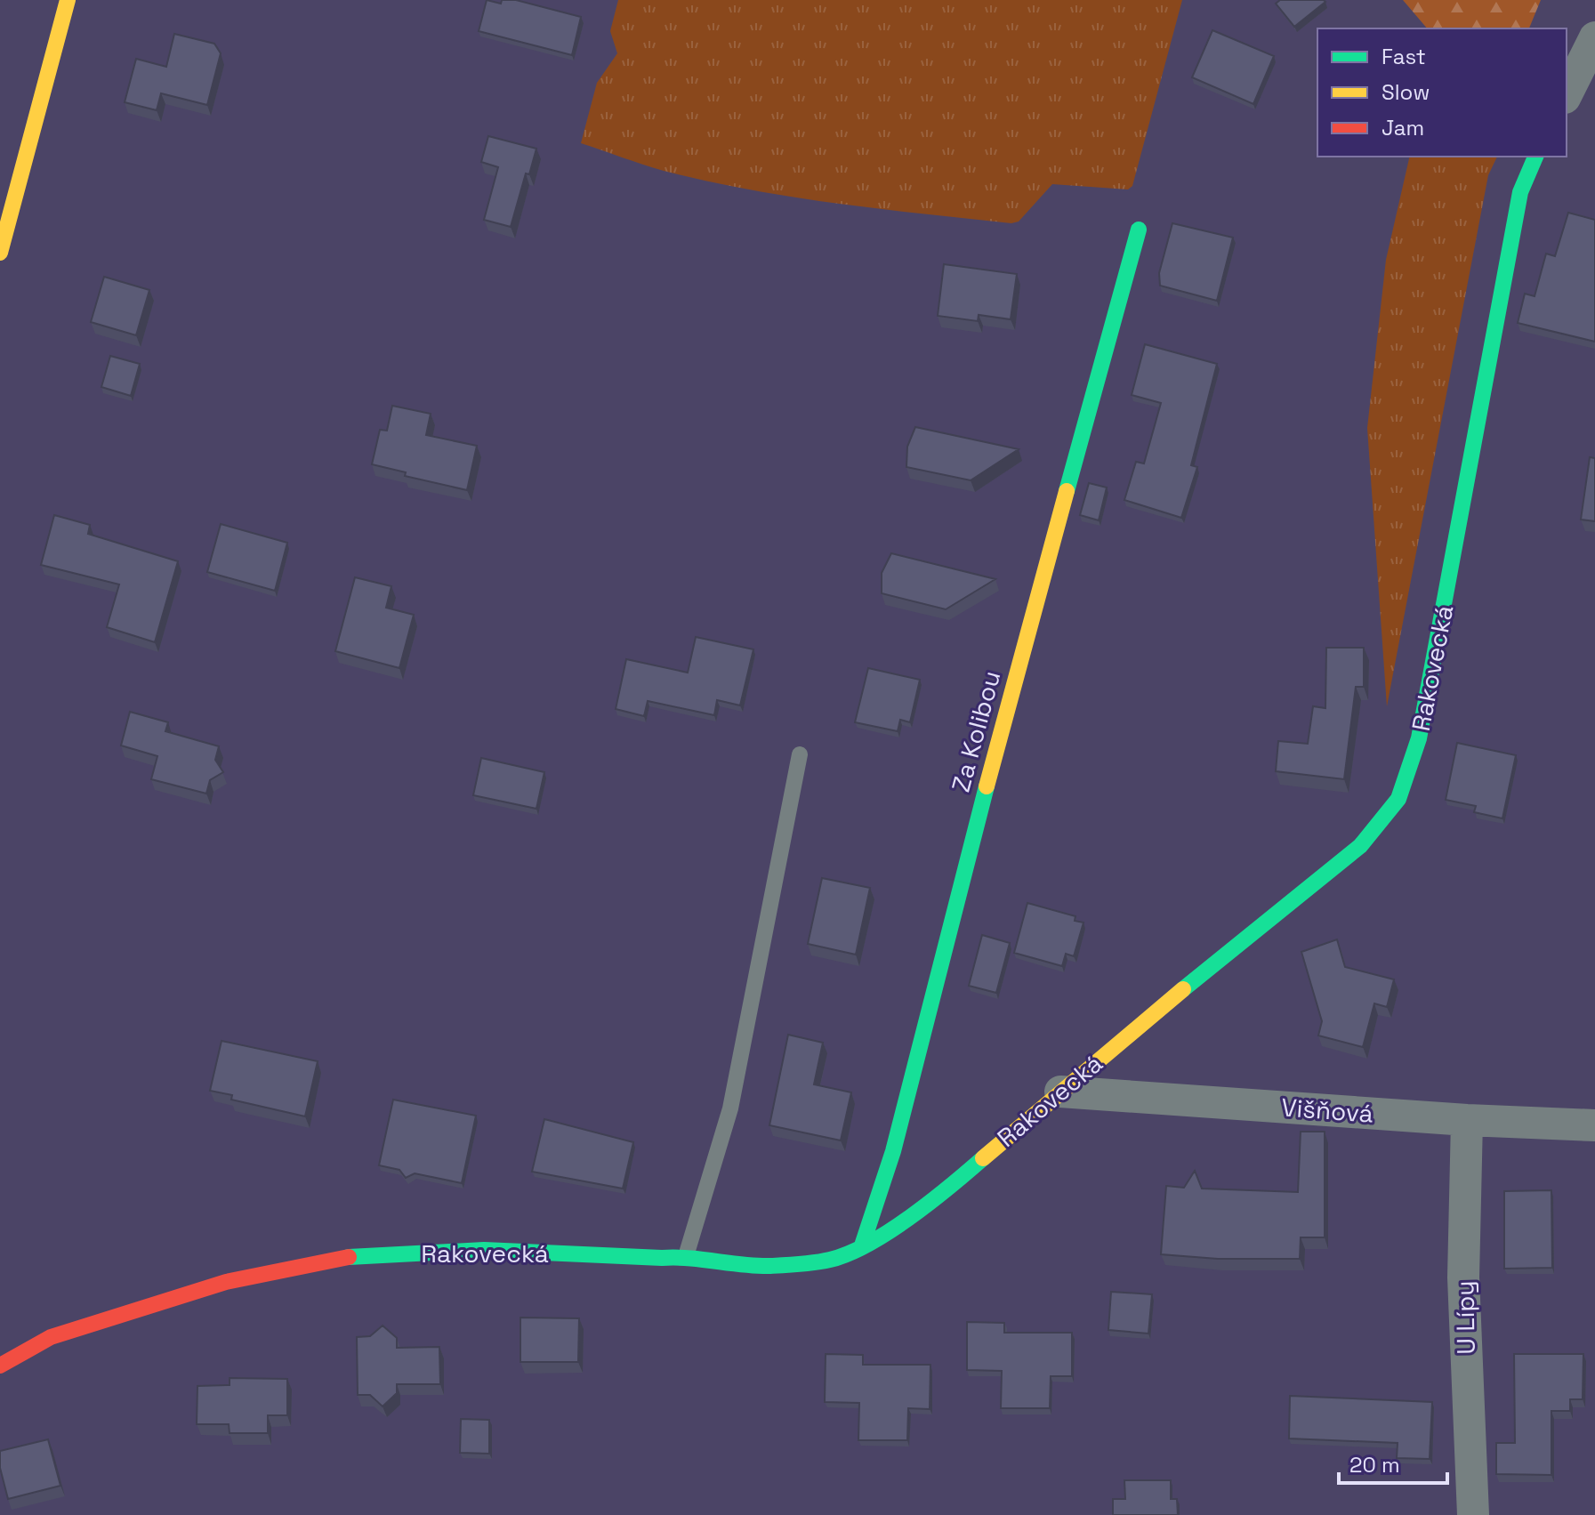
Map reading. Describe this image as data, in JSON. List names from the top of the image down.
{
  "streets": {
    "street": [
      "Rakovecká",
      "Za Kolibou",
      "Višňová",
      "U Lípy"
    ]
  },
  "crossings": [
    ["Rakovecká", "Za Kolibou"],
    ["Rakovecká", "Višňová"],
    ["Višňová", "U Lípy"]
  ],
  "legend": ["Fast", "Slow", "Jam"],
  "scale_bar": "20 m"
}
